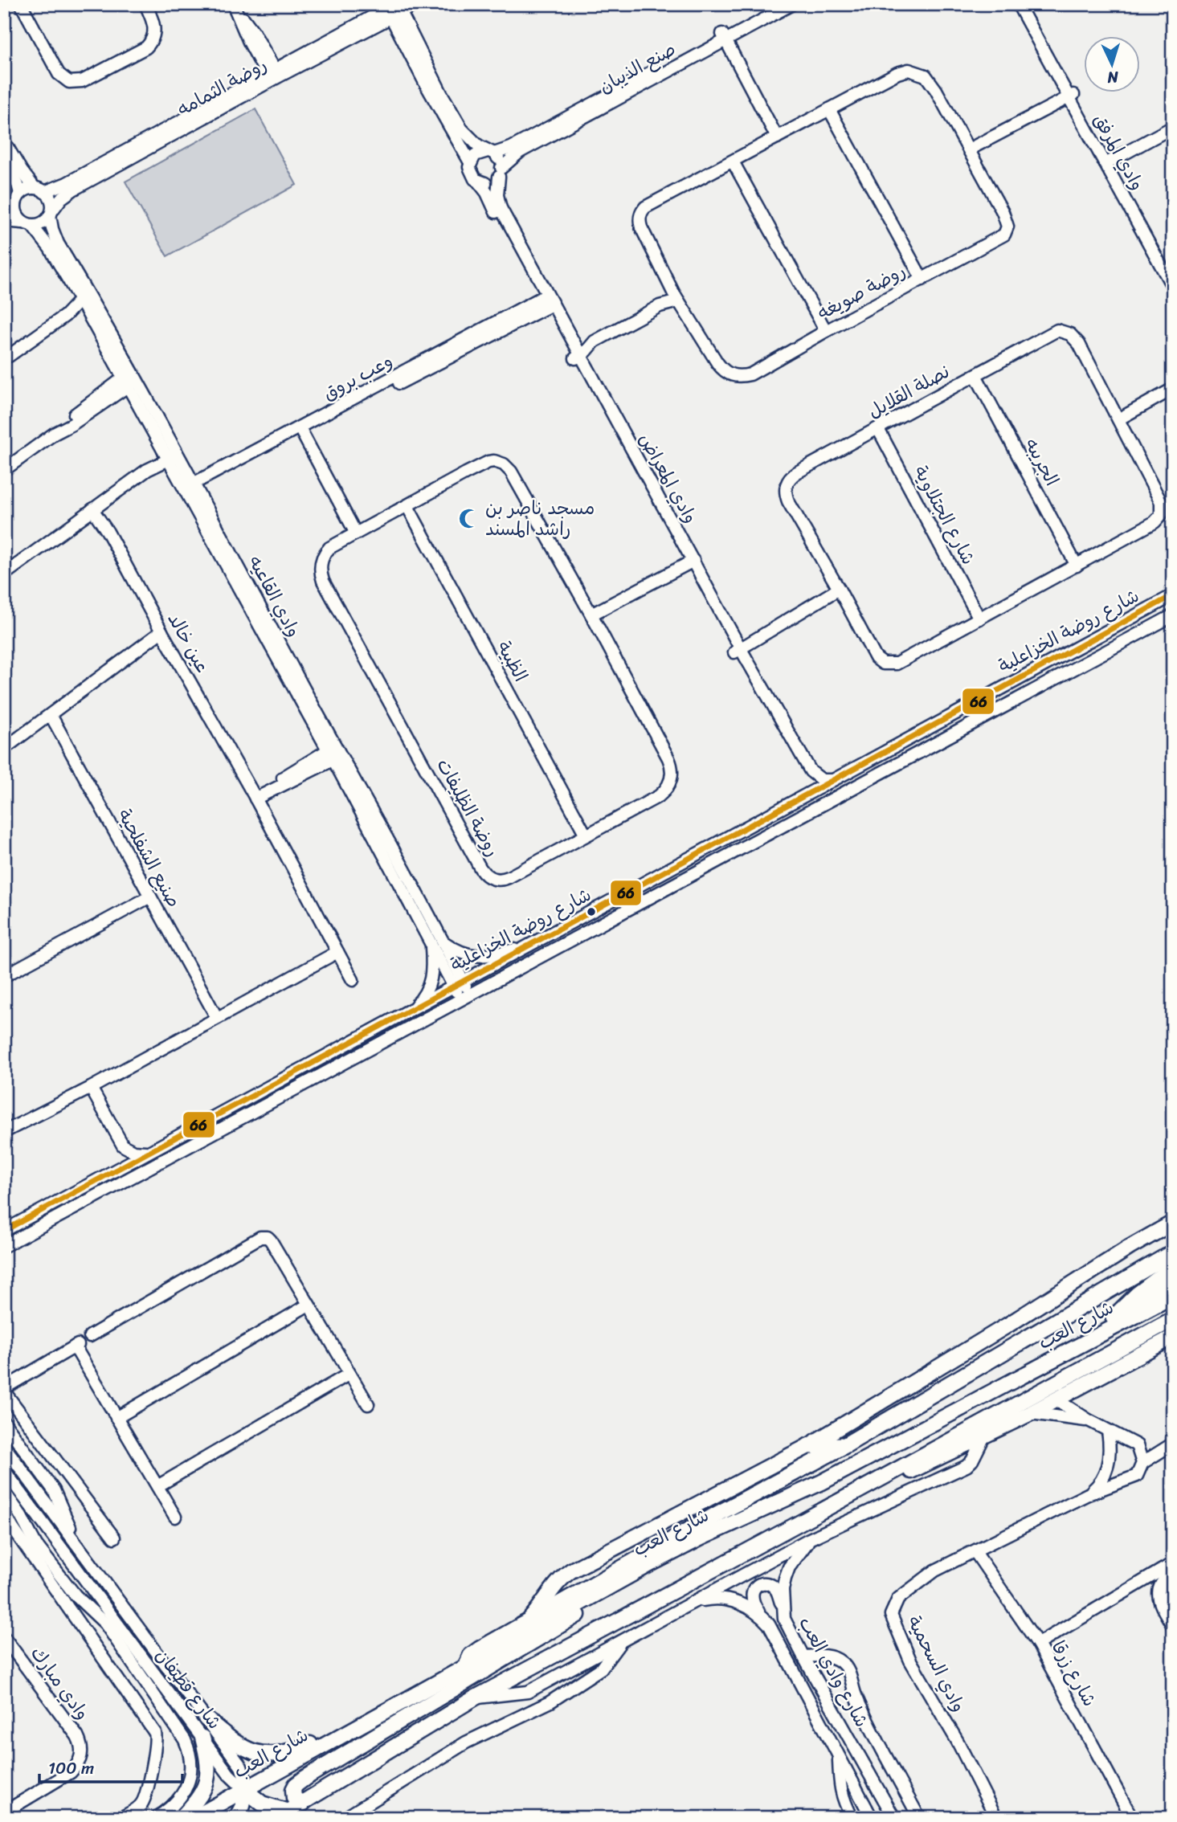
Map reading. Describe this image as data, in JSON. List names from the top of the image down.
{
  "streets": {
    "main road": ["شارع العب"],
    "street": [
      "صنع الذيبان",
      "روضة الثمامه",
      "وادي المرفق",
      "روضة صويغه",
      "وعب بروق",
      "نصلة القلايل",
      "الجريبه",
      "وادي المعراض",
      "شارع الجتلاوية",
      "وادي القاعيه",
      "شارع روضة الخزاعلية",
      "عين خالد",
      "الظبية",
      "روضة الظليفات",
      "صنيع الشفلحية",
      "وادي السحمية",
      "شارع وادي العب",
      "شارع زرقا",
      "وادي مبارك",
      "شارع قطيفان"
    ]
  },
  "crossings": [
    ["صنع الذيبان", "وادي المعراض"],
    ["روضة الثمامه", "وادي المعراض"],
    ["روضة الثمامه", "وادي القاعيه"],
    ["وعب بروق", "وادي المعراض"],
    ["وعب بروق", "وادي القاعيه"],
    ["نصلة القلايل", "الجريبه"],
    ["نصلة القلايل", "شارع الجتلاوية"],
    ["وادي المعراض", "شارع روضة الخزاعلية"],
    ["وادي القاعيه", "شارع روضة الخزاعلية"],
    ["الظبية", "روضة الظليفات"],
    ["شارع العب", "شارع قطيفان"],
    ["وادي السحمية", "شارع زرقا"]
  ],
  "places": {
    "mosque": ["مسجد ناصر بن راشد المسند"]
  },
  "lines": ["transit line 66"],
  "scale_bar": "100 m",
  "north": "bottom"
}
